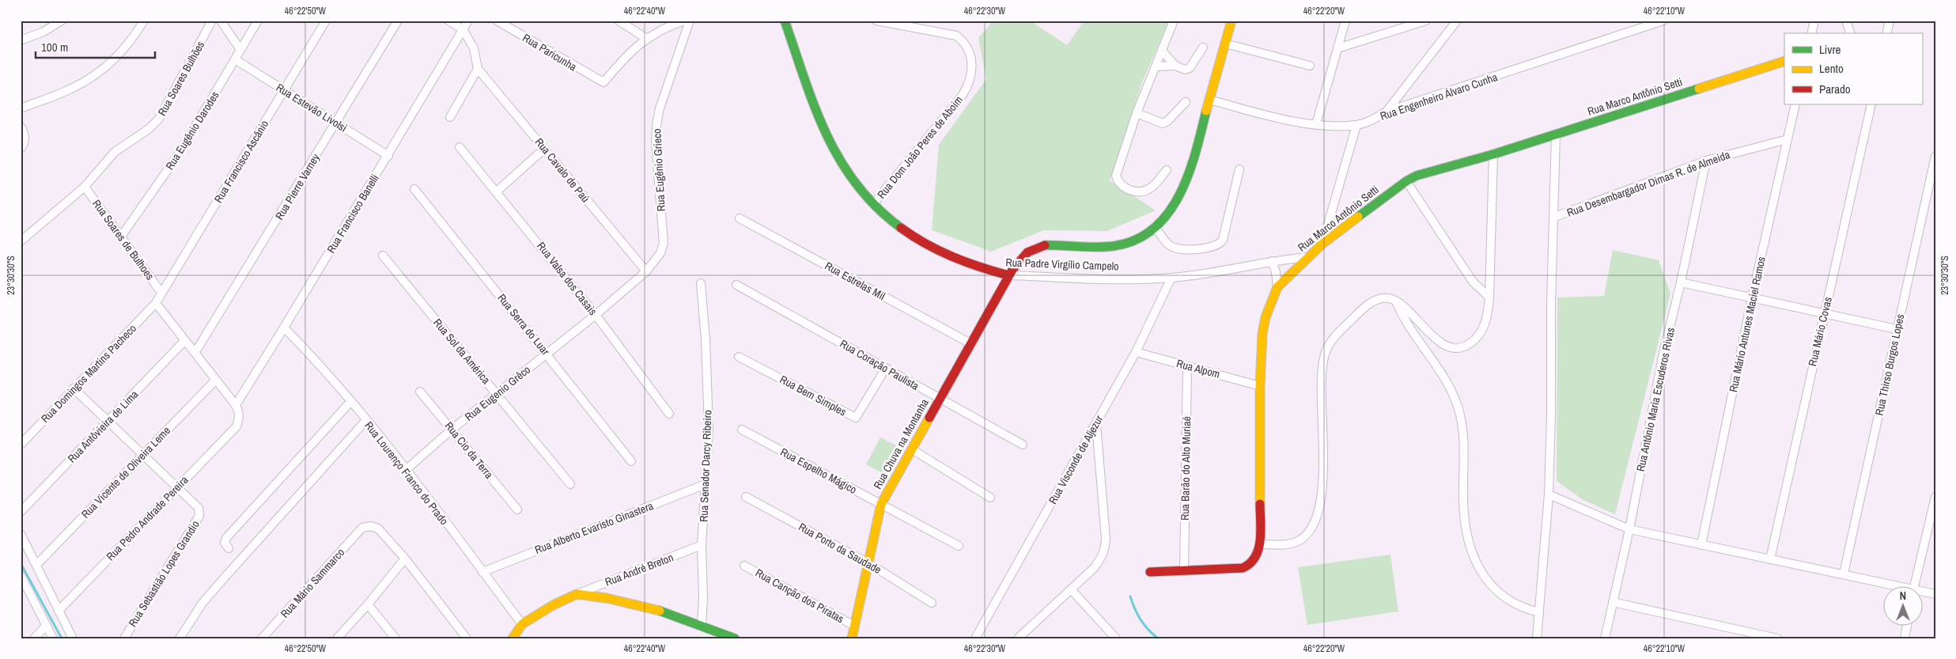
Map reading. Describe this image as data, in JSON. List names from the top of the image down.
{
  "streets": {
    "street": [
      "Rua Paricunha",
      "Rua Soares Bulhões",
      "Rua Engenheiro Álvaro Cunha",
      "Rua Marco Antônio Setti",
      "Rua Estevão Livolsi",
      "Rua Eugênio Darodes",
      "Rua Dom João Peres de Aboim",
      "Rua Francisco Ascânio",
      "Rua Cavalo de Paú",
      "Rua Eugênio Grieco",
      "Rua Desembargador Dimas R. de Almeida",
      "Rua Pierre Varney",
      "Rua Francisco Banelli",
      "Rua Soares de Bulhoes",
      "Rua Padre Virgílio Campelo",
      "Rua Valsa dos Casais",
      "Rua Estrelas Mil",
      "Rua Serra do Luar",
      "Rua Mário Antunes Maciel Ramos",
      "Rua Mário Covas",
      "Rua Sol da América",
      "Rua Coração Paulista",
      "Rua Thirso Burgos Lopes",
      "Rua Alpom",
      "Rua Domingos Martins Pacheco",
      "Rua Eugenio Grêco",
      "Rua Bem Simples",
      "Rua Antônio Maria Escuderos Rivas",
      "Rua Antôvieira de Lima",
      "Rua Chuva na Montanha",
      "Rua Cio da Terra",
      "Rua Visconde de Aljezur",
      "Rua Senador Darcy Ribeiro",
      "Rua Barão do Alto Muriaé",
      "Rua Espelho Mágico",
      "Rua Vicente de Oliveira Leme",
      "Rua Lourenço Franco do Prado",
      "Rua Pedro Andrade Pereira",
      "Rua Alberto Evaristo Ginastera",
      "Rua Porto da Saudade",
      "Rua André Breton",
      "Rua Sebastião Lopes Grandio",
      "Rua Mário Sammarco",
      "Rua Canção dos Piratas"
    ]
  },
  "crossings": [
    ["Rua Soares Bulhões", "Rua Soares de Bulhoes"],
    ["Rua Engenheiro Álvaro Cunha", "Rua Chuva na Montanha"],
    ["Rua Marco Antônio Setti", "Rua Padre Virgílio Campelo"],
    ["Rua Marco Antônio Setti", "Rua Alpom"],
    ["Rua Marco Antônio Setti", "Rua Barão do Alto Muriaé"],
    ["Rua Estevão Livolsi", "Rua Eugênio Darodes"],
    ["Rua Estevão Livolsi", "Rua Francisco Ascânio"],
    ["Rua Estevão Livolsi", "Rua Pierre Varney"],
    ["Rua Estevão Livolsi", "Rua Francisco Banelli"],
    ["Rua Eugênio Darodes", "Rua Soares de Bulhoes"],
    ["Rua Dom João Peres de Aboim", "Rua Padre Virgílio Campelo"],
    ["Rua Francisco Ascânio", "Rua Soares de Bulhoes"],
    ["Rua Francisco Ascânio", "Rua Domingos Martins Pacheco"],
    ["Rua Cavalo de Paú", "Rua Francisco Banelli"],
    ["Rua Cavalo de Paú", "Rua Eugenio Grêco"],
    ["Rua Eugênio Grieco", "Rua Eugenio Grêco"],
    ["Rua Desembargador Dimas R. de Almeida", "Rua Mário Antunes Maciel Ramos"],
    ["Rua Desembargador Dimas R. de Almeida", "Rua Antônio Maria Escuderos Rivas"],
    ["Rua Francisco Banelli", "Rua Lourenço Franco do Prado"],
    ["Rua Francisco Banelli", "Rua Pedro Andrade Pereira"],
    ["Rua Padre Virgílio Campelo", "Rua Chuva na Montanha"],
    ["Rua Padre Virgílio Campelo", "Rua Visconde de Aljezur"],
    ["Rua Valsa dos Casais", "Rua Eugenio Grêco"],
    ["Rua Estrelas Mil", "Rua Chuva na Montanha"],
    ["Rua Serra do Luar", "Rua Eugenio Grêco"],
    ["Rua Sol da América", "Rua Eugenio Grêco"],
    ["Rua Coração Paulista", "Rua Bem Simples"],
    ["Rua Coração Paulista", "Rua Chuva na Montanha"],
    ["Rua Alpom", "Rua Visconde de Aljezur"],
    ["Rua Alpom", "Rua Barão do Alto Muriaé"],
    ["Rua Eugenio Grêco", "Rua Cio da Terra"],
    ["Rua Eugenio Grêco", "Rua Lourenço Franco do Prado"],
    ["Rua Chuva na Montanha", "Rua Espelho Mágico"],
    ["Rua Chuva na Montanha", "Rua Porto da Saudade"],
    ["Rua Chuva na Montanha", "Rua Canção dos Piratas"],
    ["Rua Senador Darcy Ribeiro", "Rua Alberto Evaristo Ginastera"],
    ["Rua Senador Darcy Ribeiro", "Rua André Breton"],
    ["Rua Lourenço Franco do Prado", "Rua Alberto Evaristo Ginastera"],
    ["Rua Pedro Andrade Pereira", "Rua Sebastião Lopes Grandio"]
  ],
  "legend": ["Livre", "Lento", "Parado"],
  "scale_bar": "100 m",
  "north": "top",
  "coordinates": [
    "46°22'50\"W",
    "46°22'40\"W",
    "46°22'30\"W",
    "46°22'20\"W",
    "46°22'10\"W",
    "23°30'30\"S"
  ]
}
